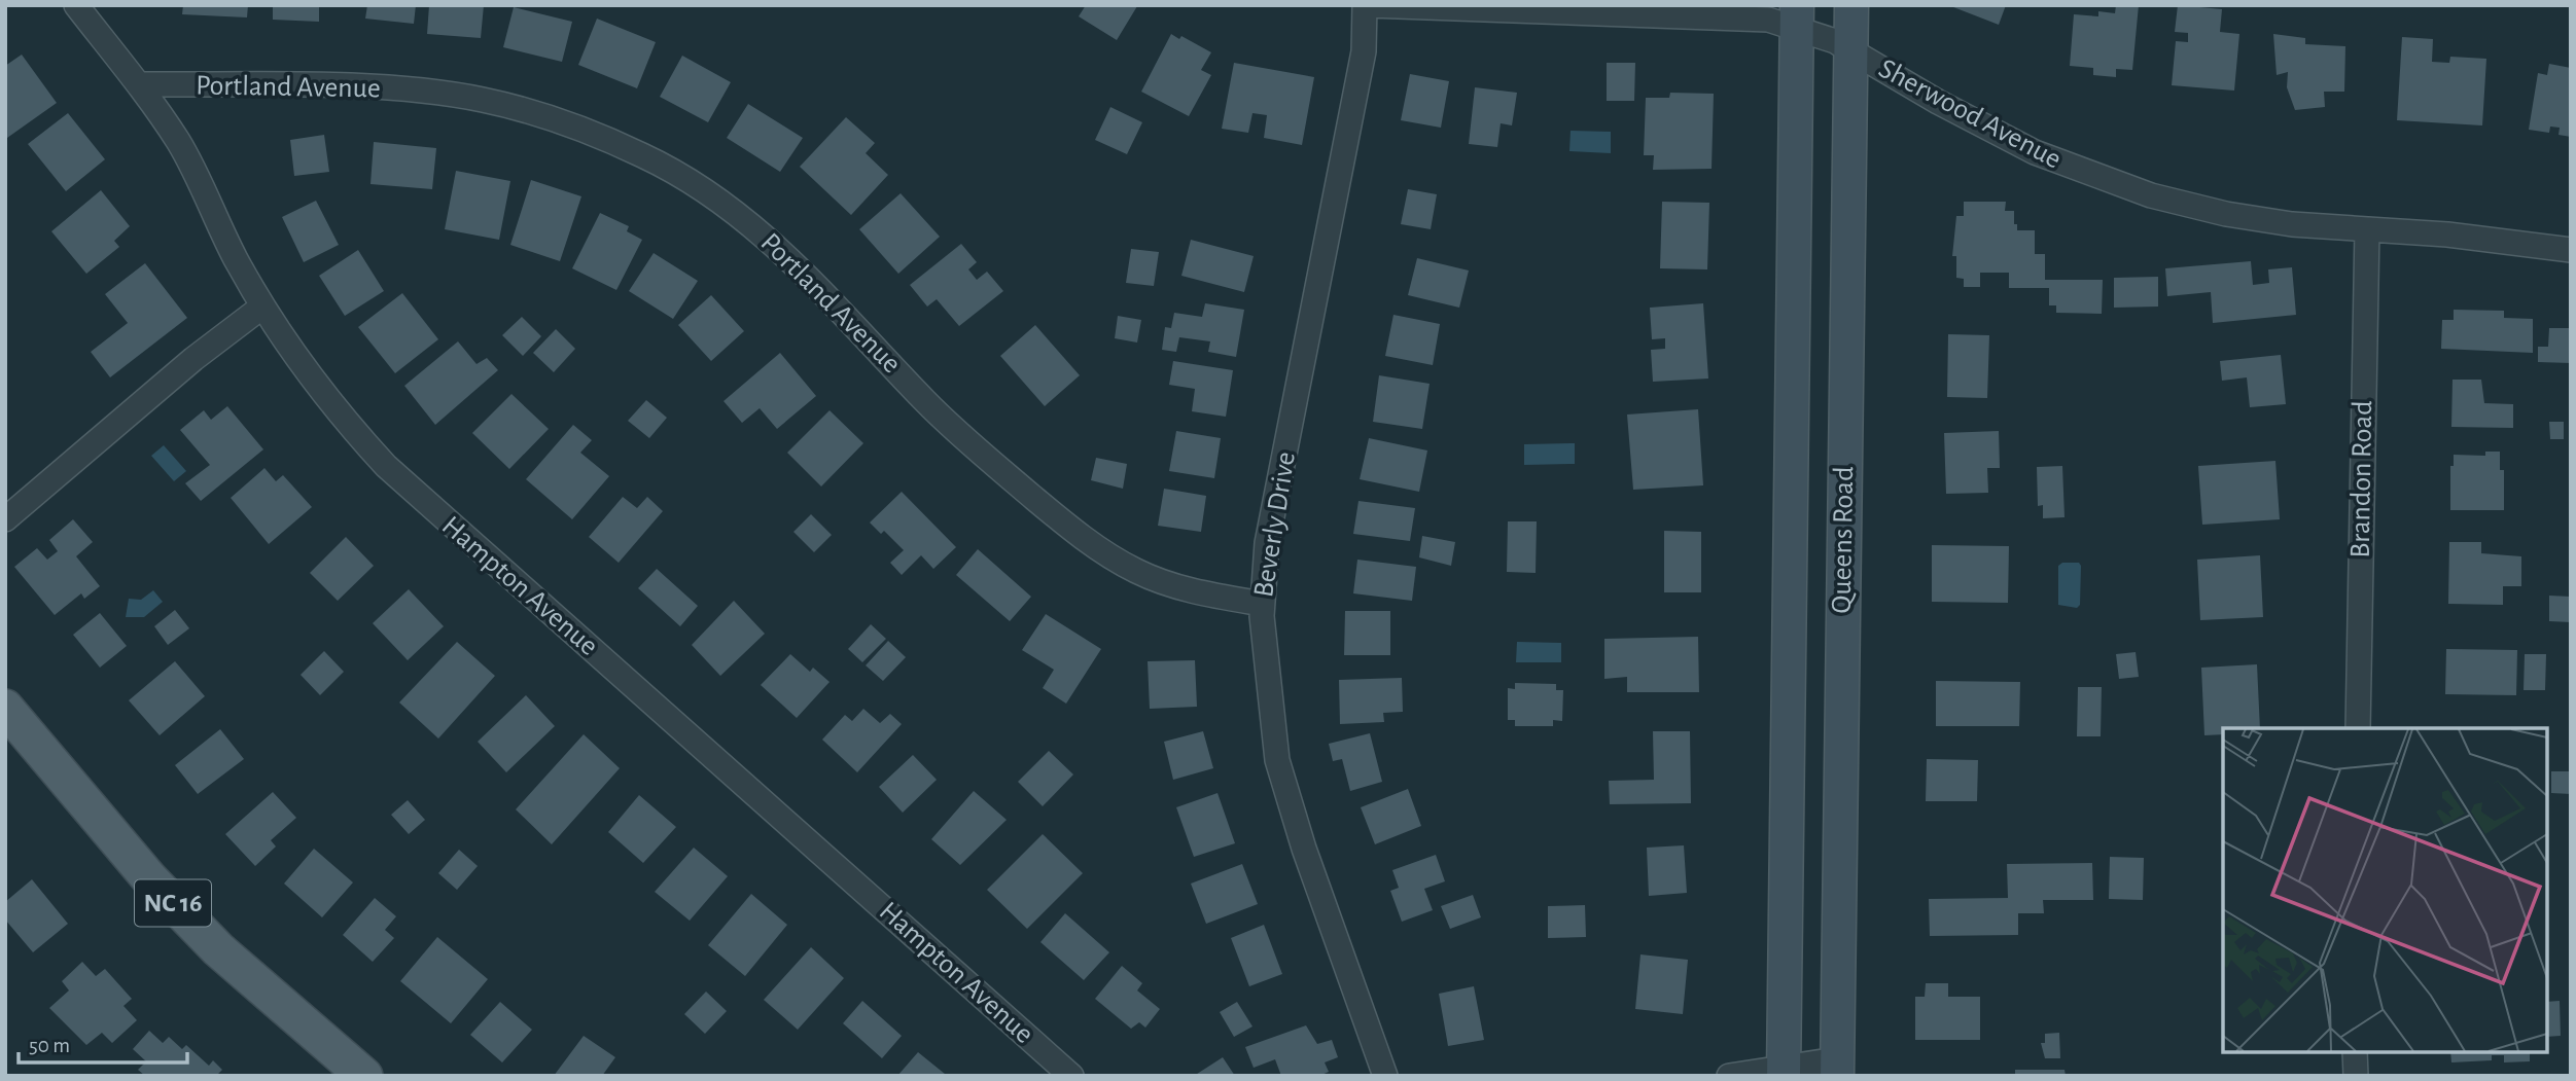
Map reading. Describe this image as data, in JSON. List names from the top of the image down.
{
  "streets": {
    "main road": ["NC 16"],
    "street": [
      "Portland Avenue",
      "Sherwood Avenue",
      "Brandon Road",
      "Beverly Drive",
      "Queens Road",
      "Hampton Avenue"
    ]
  },
  "crossings": [
    ["Portland Avenue", "Beverly Drive"],
    ["Portland Avenue", "Hampton Avenue"],
    ["Sherwood Avenue", "Brandon Road"],
    ["Sherwood Avenue", "Beverly Drive"],
    ["Sherwood Avenue", "Queens Road"]
  ],
  "scale_bar": "50 m"
}
